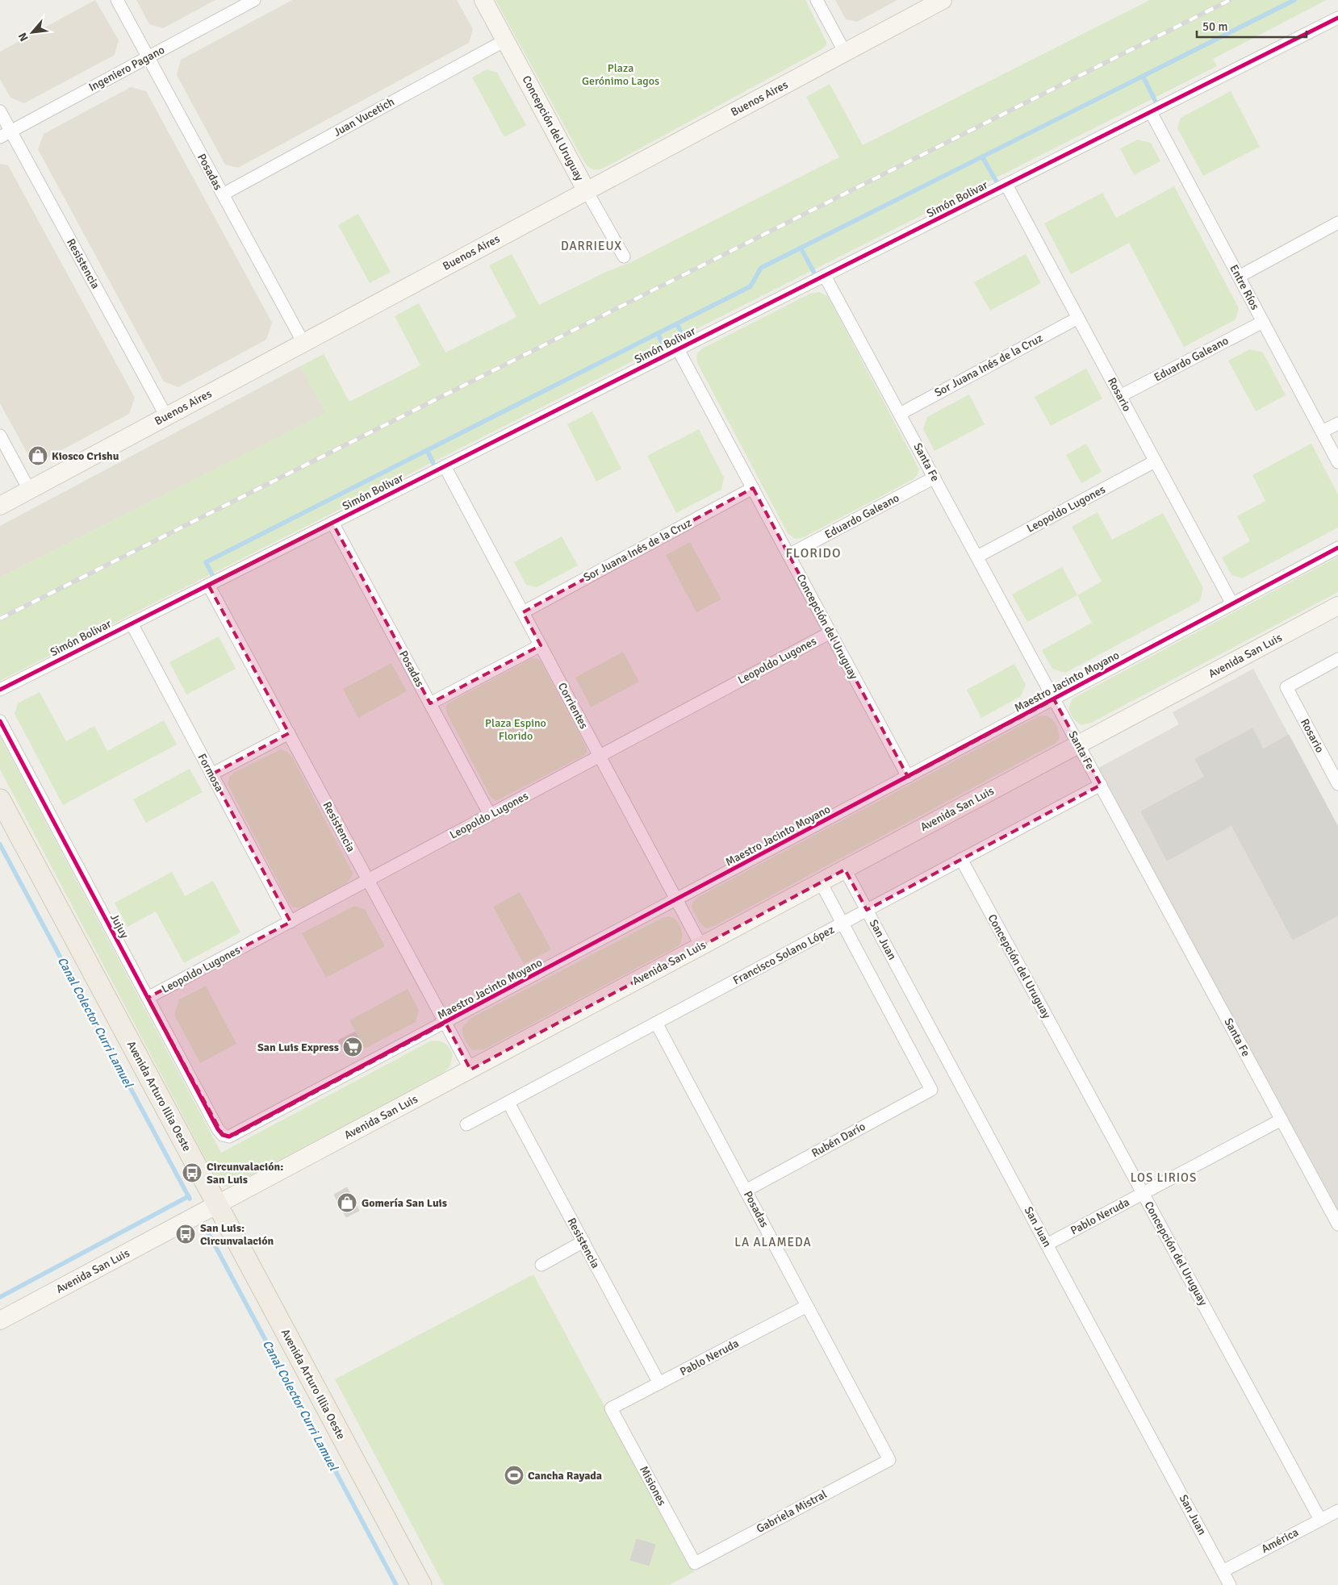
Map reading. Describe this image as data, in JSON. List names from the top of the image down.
{
  "streets": {
    "main road": [
      "Buenos Aires",
      "Concepción del Uruguay",
      "Avenida San Luis",
      "Avenida Arturo Illia Oeste"
    ],
    "street": [
      "Ingeniero Pagano",
      "Juan Vucetich",
      "Posadas",
      "Simón Bolivar",
      "Resistencia",
      "Entre Ríos",
      "Eduardo Galeano",
      "Sor Juana Inés de la Cruz",
      "Rosario",
      "Santa Fe",
      "Leopoldo Lugones",
      "Maestro Jacinto Moyano",
      "Corrientes",
      "Formosa",
      "Jujuy",
      "San Juan",
      "Francisco Solano López",
      "Rubén Darío",
      "Pablo Neruda",
      "Misiones",
      "Gabriela Mistral",
      "América"
    ]
  },
  "crossings": [
    ["Ingeniero Pagano", "Posadas"],
    ["Ingeniero Pagano", "Resistencia"],
    ["Buenos Aires", "Concepción del Uruguay"],
    ["Buenos Aires", "Posadas"],
    ["Buenos Aires", "Resistencia"],
    ["Juan Vucetich", "Concepción del Uruguay"],
    ["Juan Vucetich", "Posadas"],
    ["Concepción del Uruguay", "Simón Bolivar"],
    ["Concepción del Uruguay", "Eduardo Galeano"],
    ["Concepción del Uruguay", "Sor Juana Inés de la Cruz"],
    ["Concepción del Uruguay", "Leopoldo Lugones"],
    ["Concepción del Uruguay", "Maestro Jacinto Moyano"],
    ["Concepción del Uruguay", "Francisco Solano López"],
    ["Concepción del Uruguay", "Pablo Neruda"],
    ["Concepción del Uruguay", "América"],
    ["Posadas", "Simón Bolivar"],
    ["Posadas", "Leopoldo Lugones"],
    ["Posadas", "Francisco Solano López"],
    ["Posadas", "Rubén Darío"],
    ["Posadas", "Pablo Neruda"],
    ["Posadas", "Gabriela Mistral"],
    ["Simón Bolivar", "Resistencia"],
    ["Simón Bolivar", "Entre Ríos"],
    ["Simón Bolivar", "Rosario"],
    ["Simón Bolivar", "Santa Fe"],
    ["Simón Bolivar", "Corrientes"],
    ["Simón Bolivar", "Formosa"],
    ["Resistencia", "Leopoldo Lugones"],
    ["Resistencia", "Avenida San Luis"],
    ["Resistencia", "Maestro Jacinto Moyano"],
    ["Resistencia", "Francisco Solano López"],
    ["Resistencia", "Pablo Neruda"],
    ["Entre Ríos", "Eduardo Galeano"],
    ["Eduardo Galeano", "Rosario"],
    ["Eduardo Galeano", "Santa Fe"],
    ["Sor Juana Inés de la Cruz", "Rosario"],
    ["Sor Juana Inés de la Cruz", "Santa Fe"],
    ["Sor Juana Inés de la Cruz", "Corrientes"],
    ["Rosario", "Leopoldo Lugones"],
    ["Rosario", "Maestro Jacinto Moyano"],
    ["Santa Fe", "Leopoldo Lugones"],
    ["Santa Fe", "Avenida San Luis"],
    ["Santa Fe", "Maestro Jacinto Moyano"],
    ["Santa Fe", "Francisco Solano López"],
    ["Santa Fe", "Pablo Neruda"],
    ["Leopoldo Lugones", "Corrientes"],
    ["Leopoldo Lugones", "Formosa"],
    ["Leopoldo Lugones", "Jujuy"],
    ["Avenida San Luis", "Corrientes"],
    ["Avenida San Luis", "San Juan"],
    ["Avenida San Luis", "Avenida Arturo Illia Oeste"],
    ["Maestro Jacinto Moyano", "Corrientes"],
    ["Maestro Jacinto Moyano", "Jujuy"],
    ["San Juan", "Francisco Solano López"],
    ["San Juan", "Pablo Neruda"],
    ["San Juan", "América"],
    ["Francisco Solano López", "Rubén Darío"],
    ["Pablo Neruda", "Misiones"],
    ["Misiones", "Gabriela Mistral"]
  ],
  "districts": [
    "DARRIEUX",
    "FLORIDO",
    "LOS LIRIOS",
    "LA ALAMEDA"
  ],
  "water": ["Canal Colector Curri Lamuel"],
  "parks": ["Plaza Gerónimo Lagos", "Plaza Espino Florido"],
  "places": {
    "shop": ["Kiosco Crishu", "Gomería San Luis"],
    "supermarket": ["San Luis Express"],
    "bus stop": ["Circunvalación: San Luis", "San Luis: Circunvalación"],
    "sports": ["Cancha Rayada"]
  },
  "scale_bar": "50 m",
  "north": "bottom left"
}
